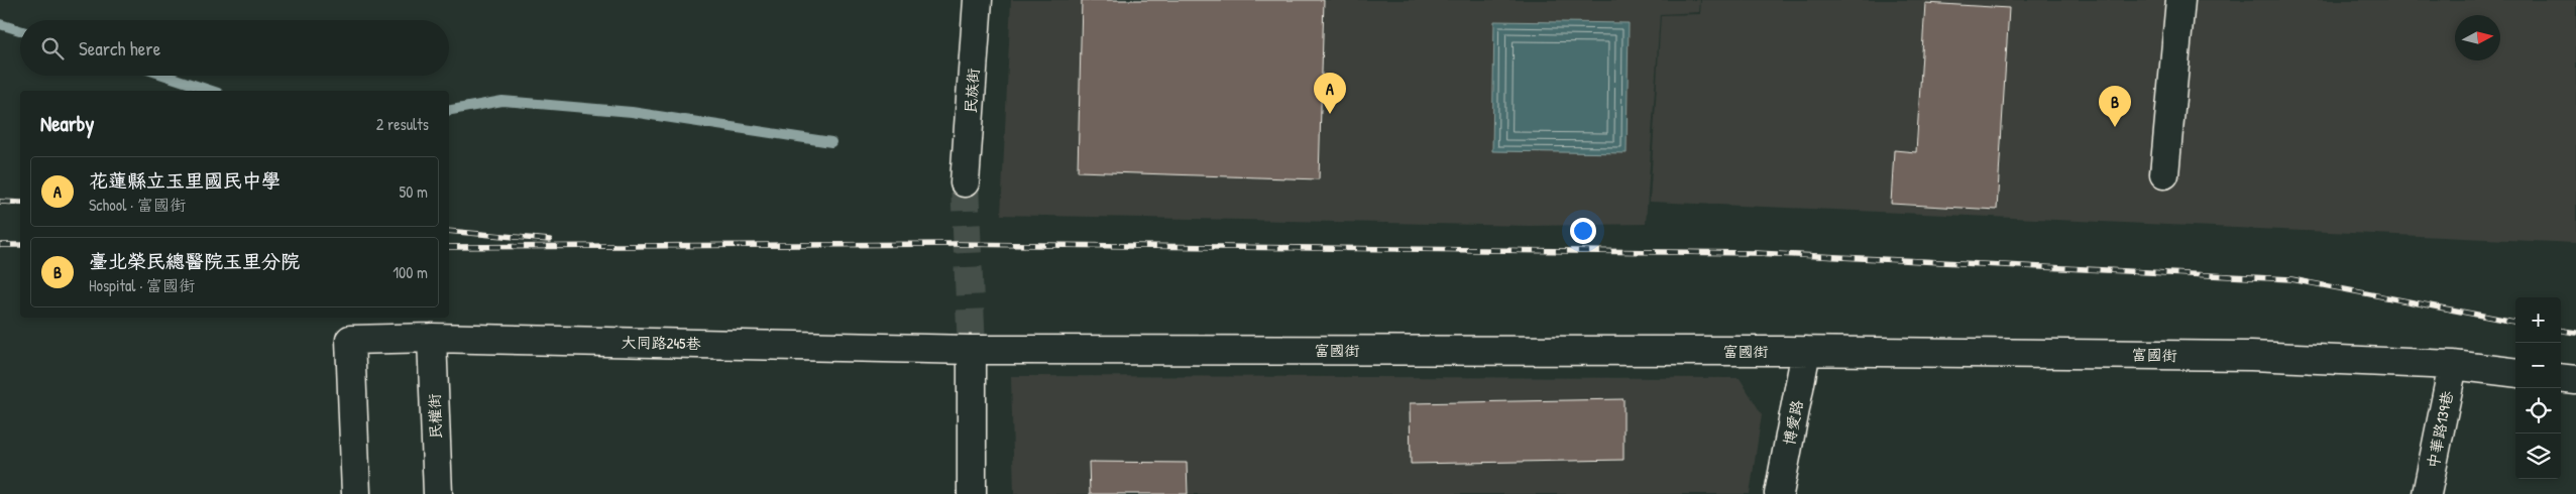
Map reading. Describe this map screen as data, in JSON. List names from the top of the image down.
{
  "streets": {
    "street": [
      "民族街",
      "大同路245巷",
      "富國街",
      "民權街",
      "博愛路",
      "中華路139巷"
    ]
  },
  "crossings": [
    ["大同路245巷", "富國街"],
    ["大同路245巷", "民權街"],
    ["富國街", "博愛路"],
    ["富國街", "中華路139巷"]
  ],
  "north": "right",
  "page": {
    "search": "Search here",
    "pins": ["A", "B"],
    "heading": ["Nearby", "2 results"],
    "list": [
      {
        "mark": "A",
        "name": "花蓮縣立玉里國民中學",
        "note": "School · 富國街",
        "value": "50 m"
      },
      {
        "mark": "B",
        "name": "臺北榮民總醫院玉里分院",
        "note": "Hospital · 富國街",
        "value": "100 m"
      }
    ],
    "map_buttons": ["+", "−"]
  }
}
